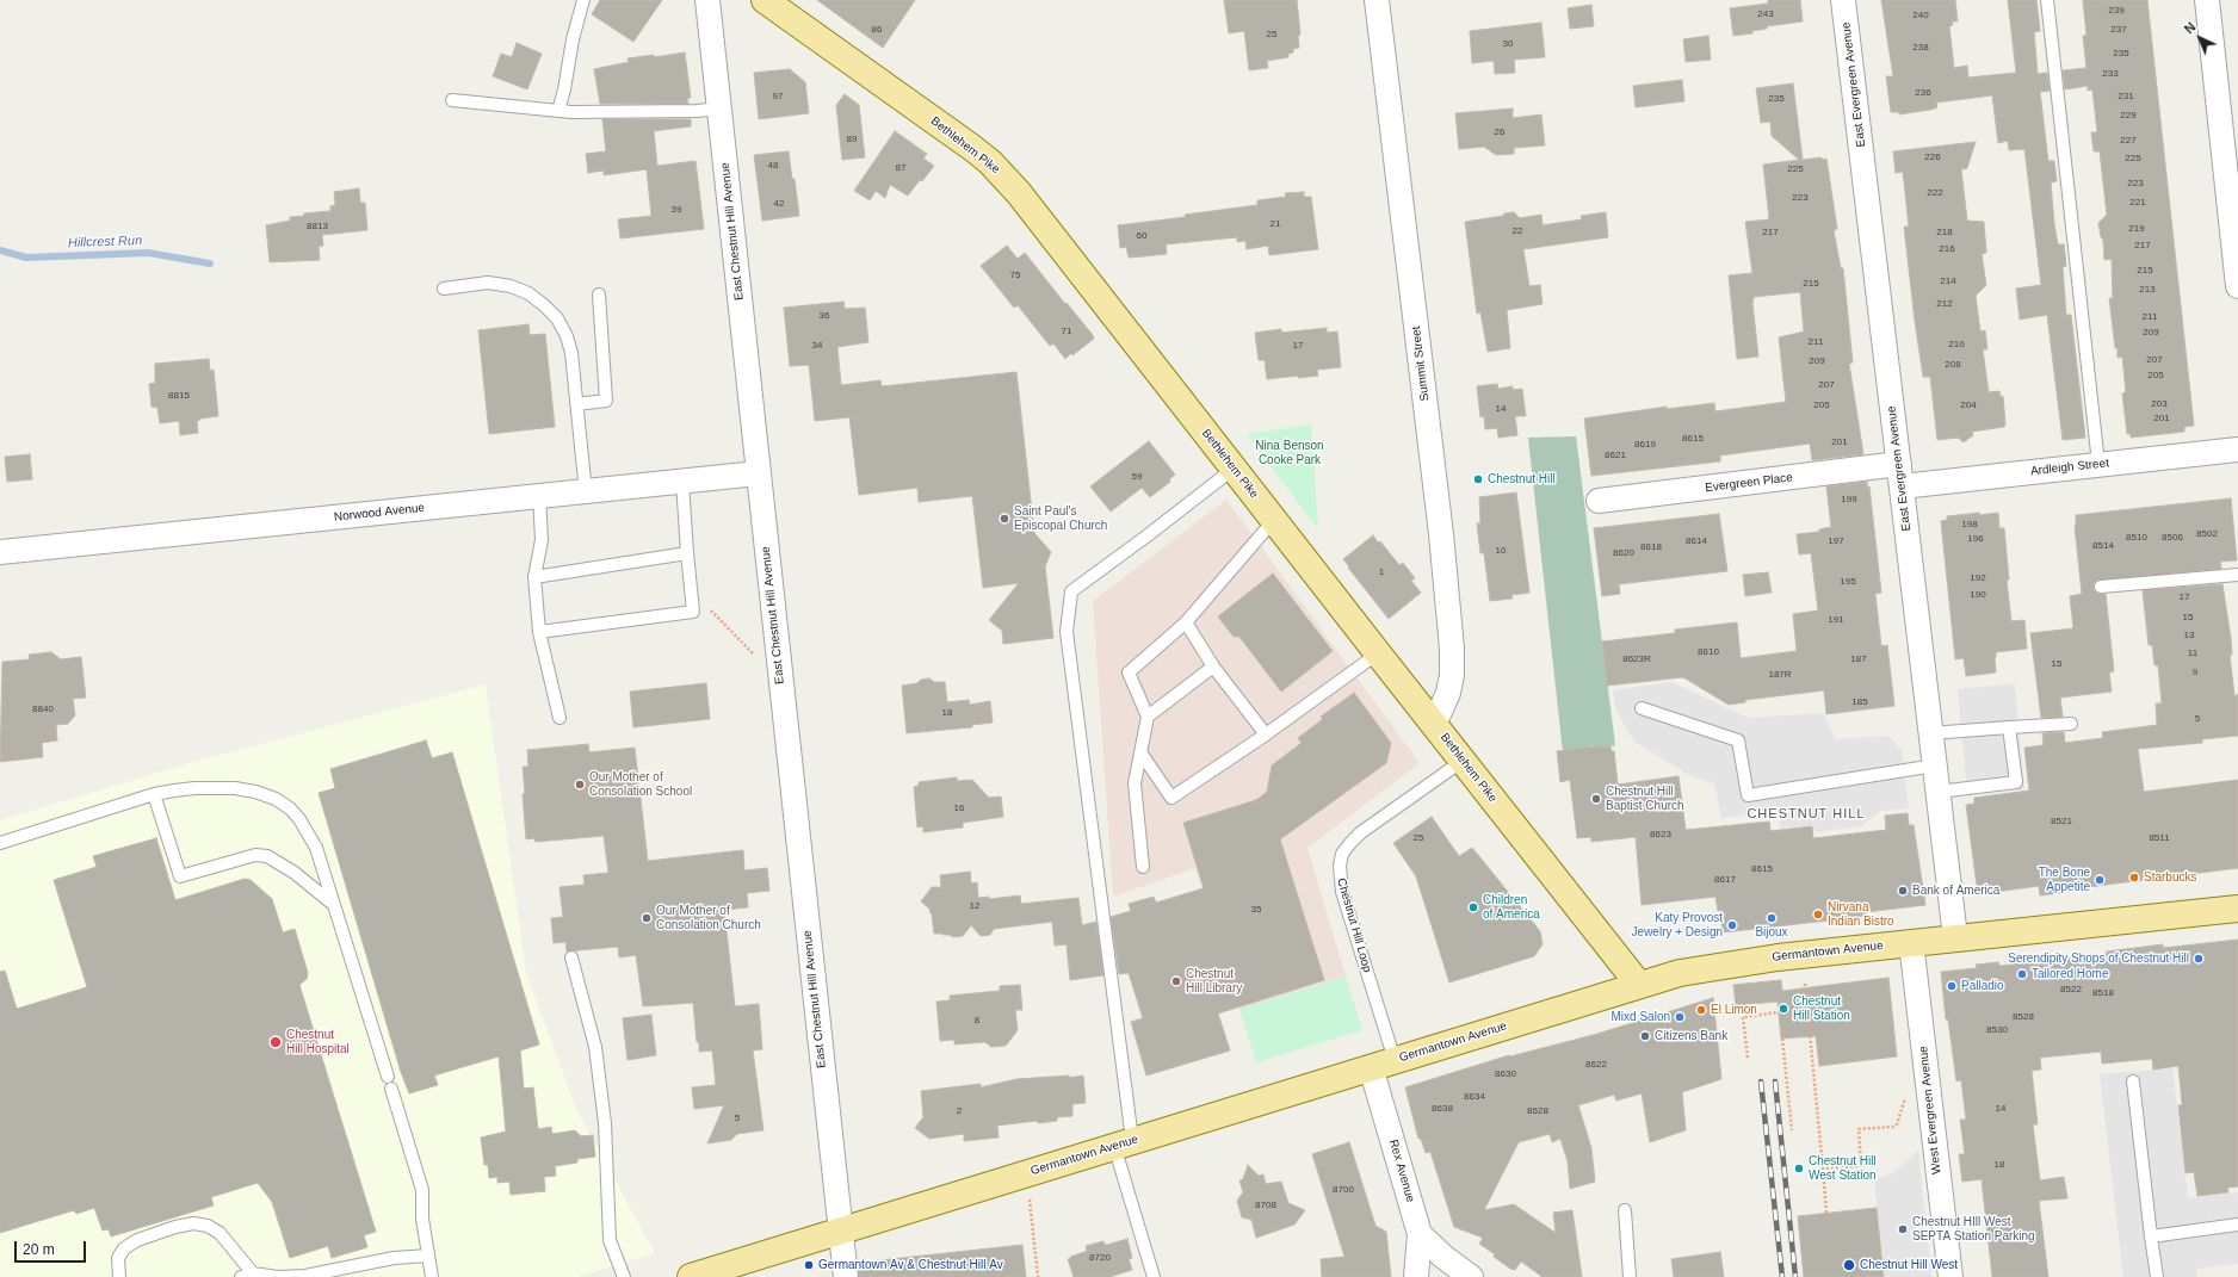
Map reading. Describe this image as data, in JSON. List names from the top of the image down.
{
  "streets": {
    "main road": ["Bethlehem Pike", "Germantown Avenue"],
    "street": [
      "East Evergreen Avenue",
      "East Chestnut Hill Avenue",
      "Summit Street",
      "Ardleigh Street",
      "Evergreen Place",
      "Norwood Avenue",
      "West Evergreen Avenue",
      "Rex Avenue"
    ],
    "lane": ["Chestnut Hill Loop"]
  },
  "crossings": [
    ["East Evergreen Avenue", "Ardleigh Street"],
    ["East Evergreen Avenue", "Evergreen Place"],
    ["East Evergreen Avenue", "Germantown Avenue"],
    ["Bethlehem Pike", "Summit Street"],
    ["Bethlehem Pike", "Chestnut Hill Loop"],
    ["Bethlehem Pike", "Germantown Avenue"],
    ["East Chestnut Hill Avenue", "Norwood Avenue"],
    ["East Chestnut Hill Avenue", "Germantown Avenue"],
    ["Ardleigh Street", "Evergreen Place"],
    ["Chestnut Hill Loop", "Germantown Avenue"],
    ["Chestnut Hill Loop", "Rex Avenue"],
    ["Germantown Avenue", "West Evergreen Avenue"],
    ["Germantown Avenue", "Rex Avenue"]
  ],
  "districts": ["CHESTNUT HILL"],
  "water": ["Hillcrest Run"],
  "parks": ["Nina Benson Cooke Park"],
  "places": [
    "Chestnut Hill",
    "Saint Paul's Episcopal Church",
    "Our Mother of Consolation School",
    "Chestnut Hill Baptist Church",
    "Starbucks",
    "The Bone Appetite",
    "Bank of America",
    "Children of America",
    "Nirvana Indian Bistro",
    "Our Mother of Consolation Church",
    "Bijoux",
    "Katy Provost Jewelry + Design",
    "Serendipity Shops of Chestnut Hill",
    "Tailored Home",
    "Chestnut Hill Library",
    "Palladio",
    "Chestnut Hill Station",
    "El Limon",
    "Mixd Salon",
    "Citizens Bank",
    "Chestnut Hill Hospital",
    "Chestnut Hill West Station",
    "Chestnut HIll West SEPTA Station Parking",
    "Germantown Av & Chestnut Hill Av",
    "Chestnut Hill West"
  ],
  "house_numbers": [
    "239",
    "243",
    "240",
    "86",
    "237",
    "25",
    "30",
    "238",
    "235",
    "233",
    "236",
    "97",
    "231",
    "235",
    "229",
    "26",
    "89",
    "227",
    "226",
    "225",
    "48",
    "87",
    "225",
    "223",
    "222",
    "223",
    "221",
    "42",
    "39",
    "21",
    "8813",
    "219",
    "22",
    "217",
    "218",
    "60",
    "217",
    "216",
    "215",
    "75",
    "214",
    "215",
    "213",
    "212",
    "36",
    "211",
    "71",
    "209",
    "211",
    "210",
    "34",
    "17",
    "207",
    "209",
    "208",
    "205",
    "207",
    "8815",
    "203",
    "205",
    "204",
    "14",
    "201",
    "8615",
    "201",
    "8619",
    "8621",
    "59",
    "199",
    "198",
    "8502",
    "8510",
    "8506",
    "196",
    "8614",
    "197",
    "8514",
    "8618",
    "10",
    "8620",
    "1",
    "192",
    "195",
    "190",
    "17",
    "15",
    "191",
    "13",
    "8610",
    "11",
    "8623R",
    "187",
    "15",
    "9",
    "187R",
    "185",
    "8840",
    "18",
    "5",
    "16",
    "8521",
    "8623",
    "25",
    "8511",
    "8615",
    "8617",
    "12",
    "35",
    "8522",
    "8518",
    "8528",
    "8",
    "8530",
    "8622",
    "8630",
    "8634",
    "8638",
    "14",
    "2",
    "8628",
    "5",
    "18",
    "8700",
    "8708",
    "8720"
  ],
  "scale_bar": "20 m",
  "north": "top left"
}
